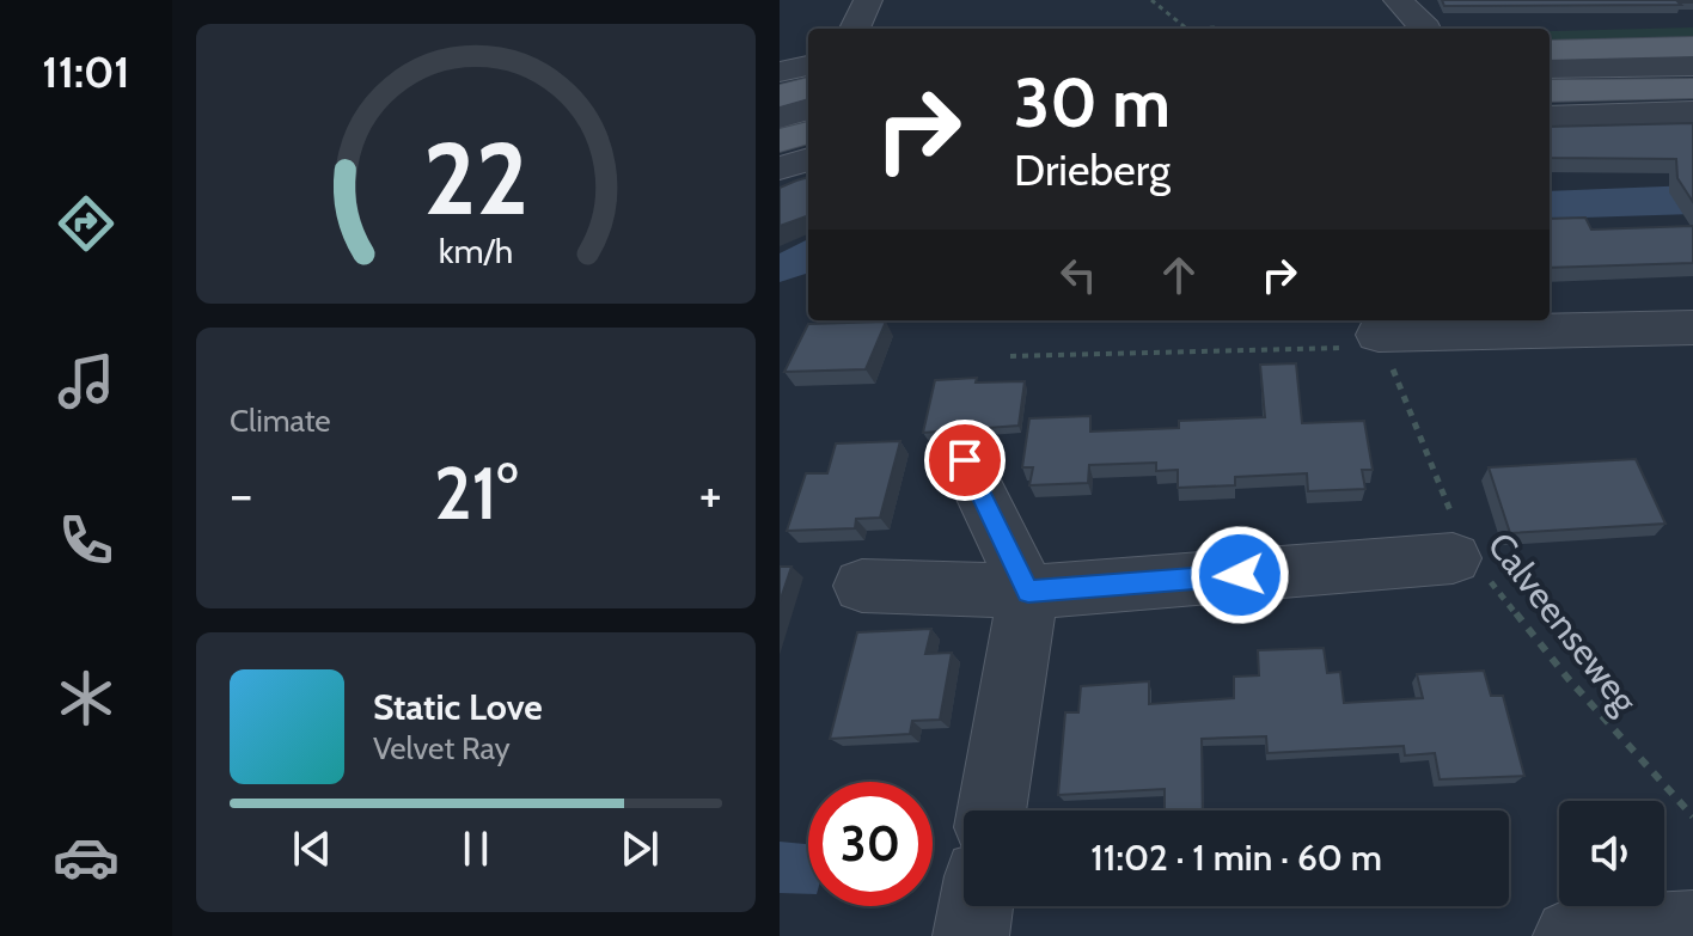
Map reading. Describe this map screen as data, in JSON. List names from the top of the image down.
{
  "streets": {
    "path": ["Calveenseweg"]
  },
  "page": {
    "tabs": "11:01",
    "turn": ["30 m", "Drieberg"],
    "tile": "Climate",
    "heat": ["−", "21°", "+"],
    "song": ["Static Love", "Velvet Ray"],
    "limit": "30",
    "trip": "11:02 · 1 min · 60 m",
    "gauge": ["22", "km/h"]
  }
}
